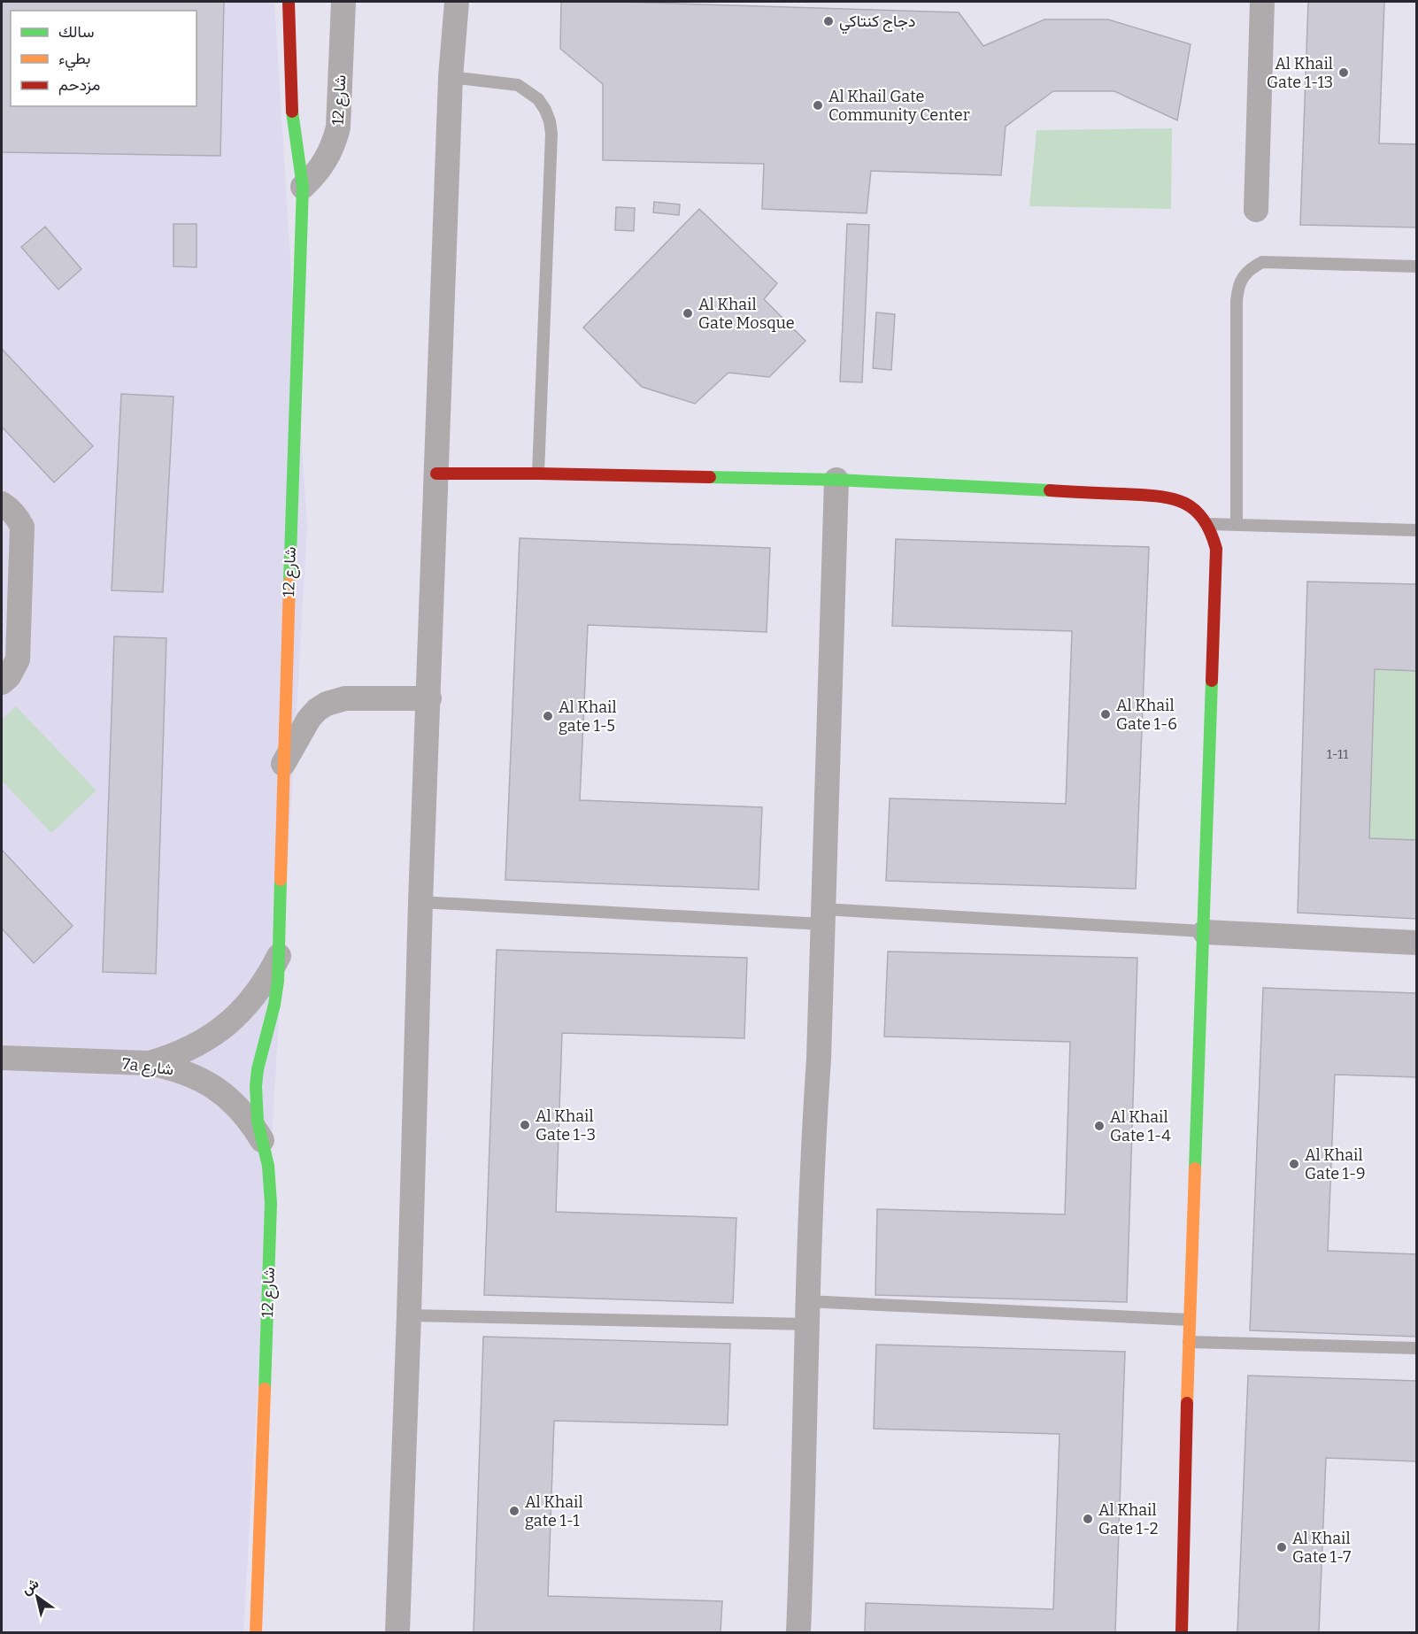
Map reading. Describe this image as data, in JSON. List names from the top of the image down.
{
  "streets": {
    "street": ["شارع 12", "7a شارع"]
  },
  "crossings": [
    ["شارع 12", "7a شارع"]
  ],
  "places": [
    "دجاج كنتاكي",
    "Al Khail Gate 1-13",
    "Al Khail Gate Community Center",
    "Al Khail Gate Mosque",
    "Al Khail Gate 1-6",
    "Al Khail gate 1-5",
    "Al Khail Gate 1-3",
    "Al Khail Gate 1-4",
    "Al Khail Gate 1-9",
    "Al Khail gate 1-1",
    "Al Khail Gate 1-2",
    "Al Khail Gate 1-7"
  ],
  "house_numbers": ["1-11"],
  "legend": ["سالك", "بطيء", "مزدحم"],
  "north": "top left"
}
